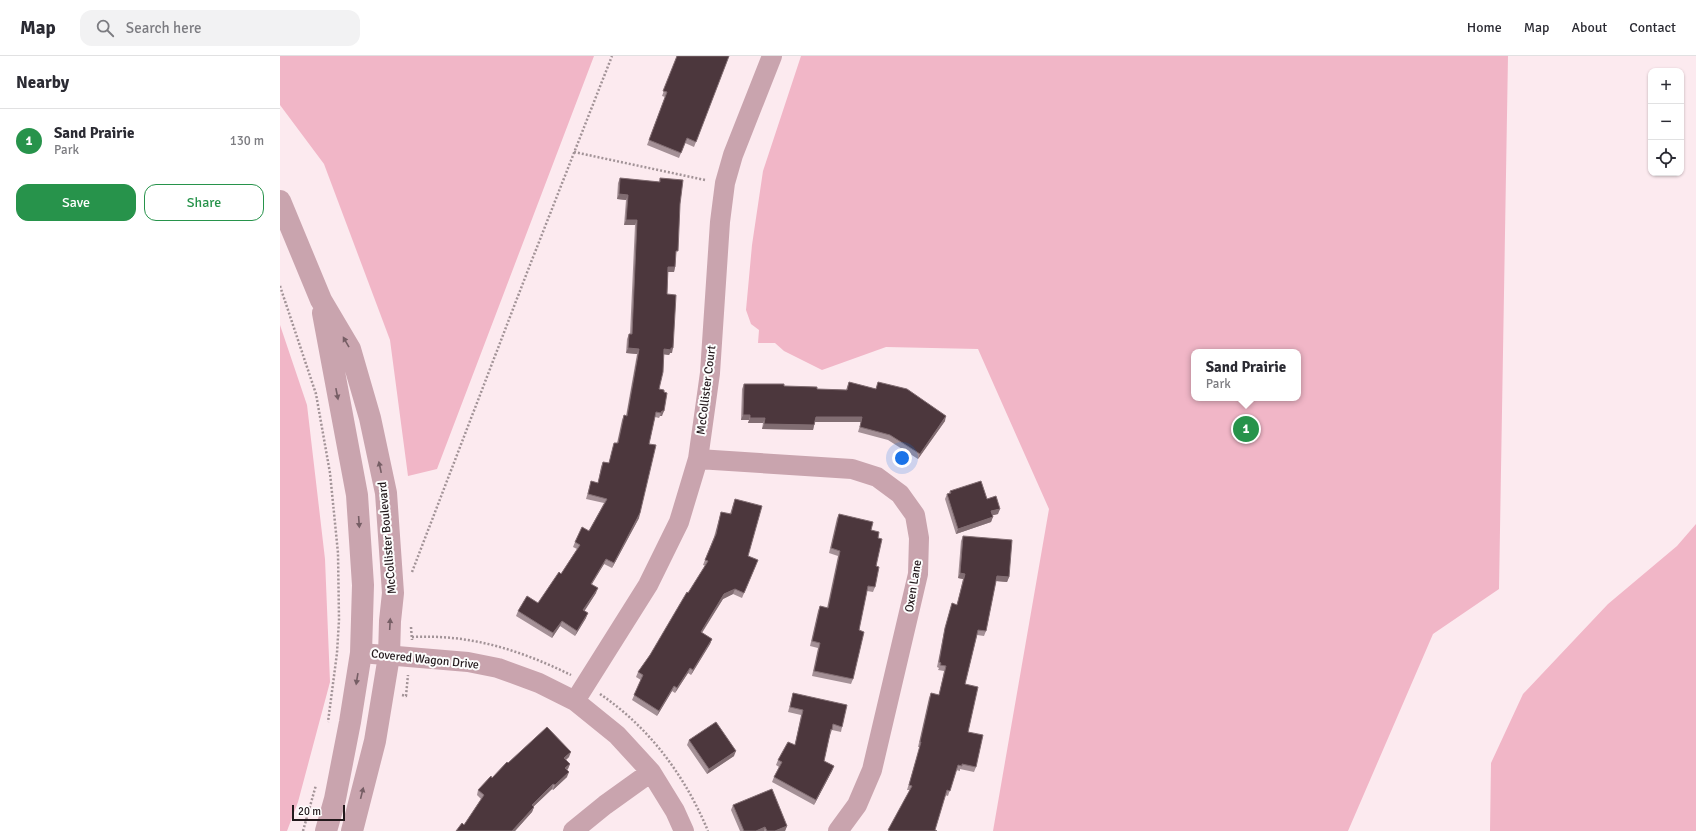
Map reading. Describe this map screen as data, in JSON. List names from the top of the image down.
{
  "streets": {
    "street": [
      "McCollister Court",
      "McCollister Boulevard",
      "Oxen Lane",
      "Covered Wagon Drive"
    ]
  },
  "crossings": [
    ["McCollister Court", "Oxen Lane"],
    ["McCollister Court", "Covered Wagon Drive"],
    ["McCollister Boulevard", "Covered Wagon Drive"]
  ],
  "scale_bar": "20 m",
  "page": {
    "header": "Map",
    "search": "Search here",
    "nav": [
      "Home",
      "Map",
      "About",
      "Contact"
    ],
    "heading": "Nearby",
    "map_buttons": ["+", "−"],
    "list": [
      {
        "mark": "1",
        "name": "Sand Prairie",
        "note": "Park",
        "value": "130 m"
      }
    ],
    "buttons": ["Save", "Share"],
    "popup": ["Sand Prairie", "Park"],
    "pins": "1",
    "scale": "20 m"
  }
}
